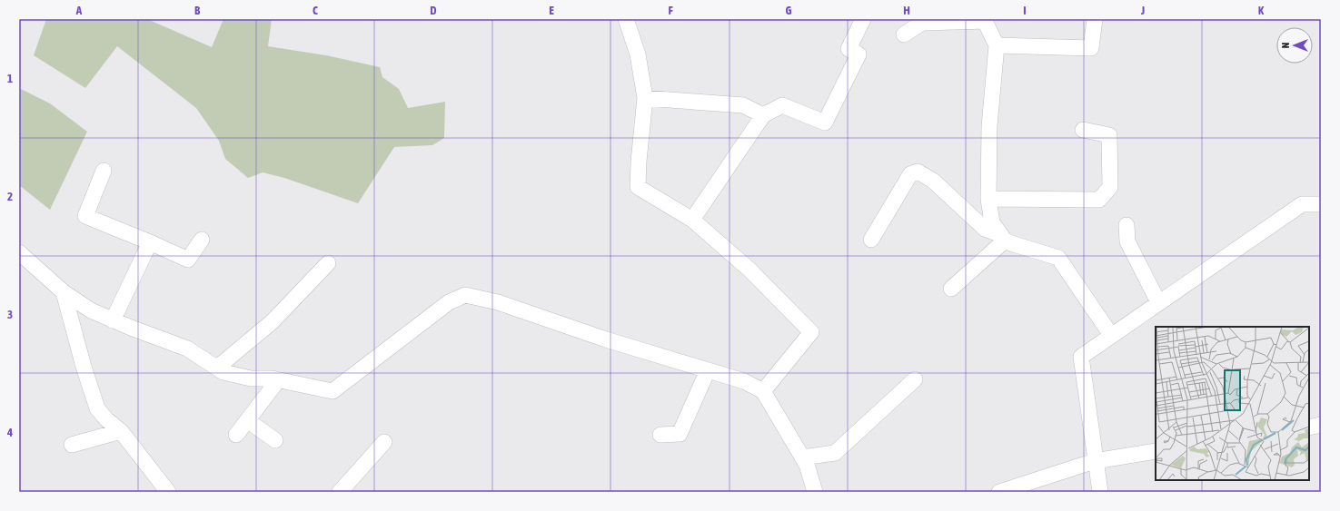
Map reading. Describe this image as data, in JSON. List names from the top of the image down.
{
  "north": "left",
  "grid": {
    "columns": [
      "A",
      "B",
      "C",
      "D",
      "E",
      "F",
      "G",
      "H",
      "I",
      "J",
      "K"
    ],
    "rows": [
      "1",
      "2",
      "3",
      "4"
    ]
  }
}
